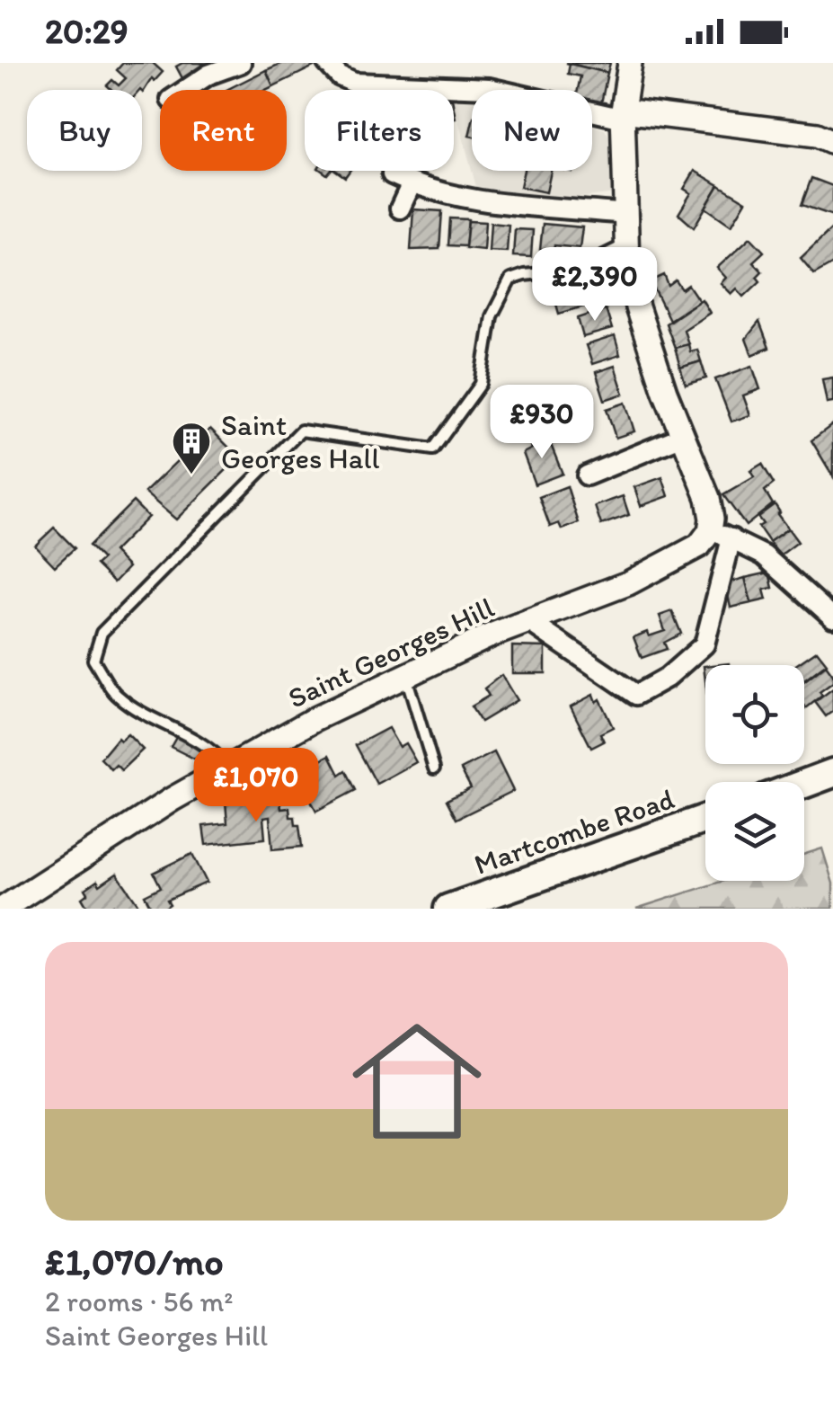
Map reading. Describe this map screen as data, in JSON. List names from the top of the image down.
{
  "streets": {
    "main road": ["Martcombe Road"],
    "street": ["Saint Georges Hill"]
  },
  "places": {
    "building": ["Saint Georges Hall"]
  },
  "page": {
    "status": "20:29",
    "chip": [
      "Buy",
      "Rent",
      "Filters",
      "New"
    ],
    "price": ["£2,390", "£930", "£1,070"],
    "list": [
      {
        "name": "£1,070/mo",
        "note": "2 rooms · 56 m² · Saint Georges Hill"
      }
    ]
  }
}
